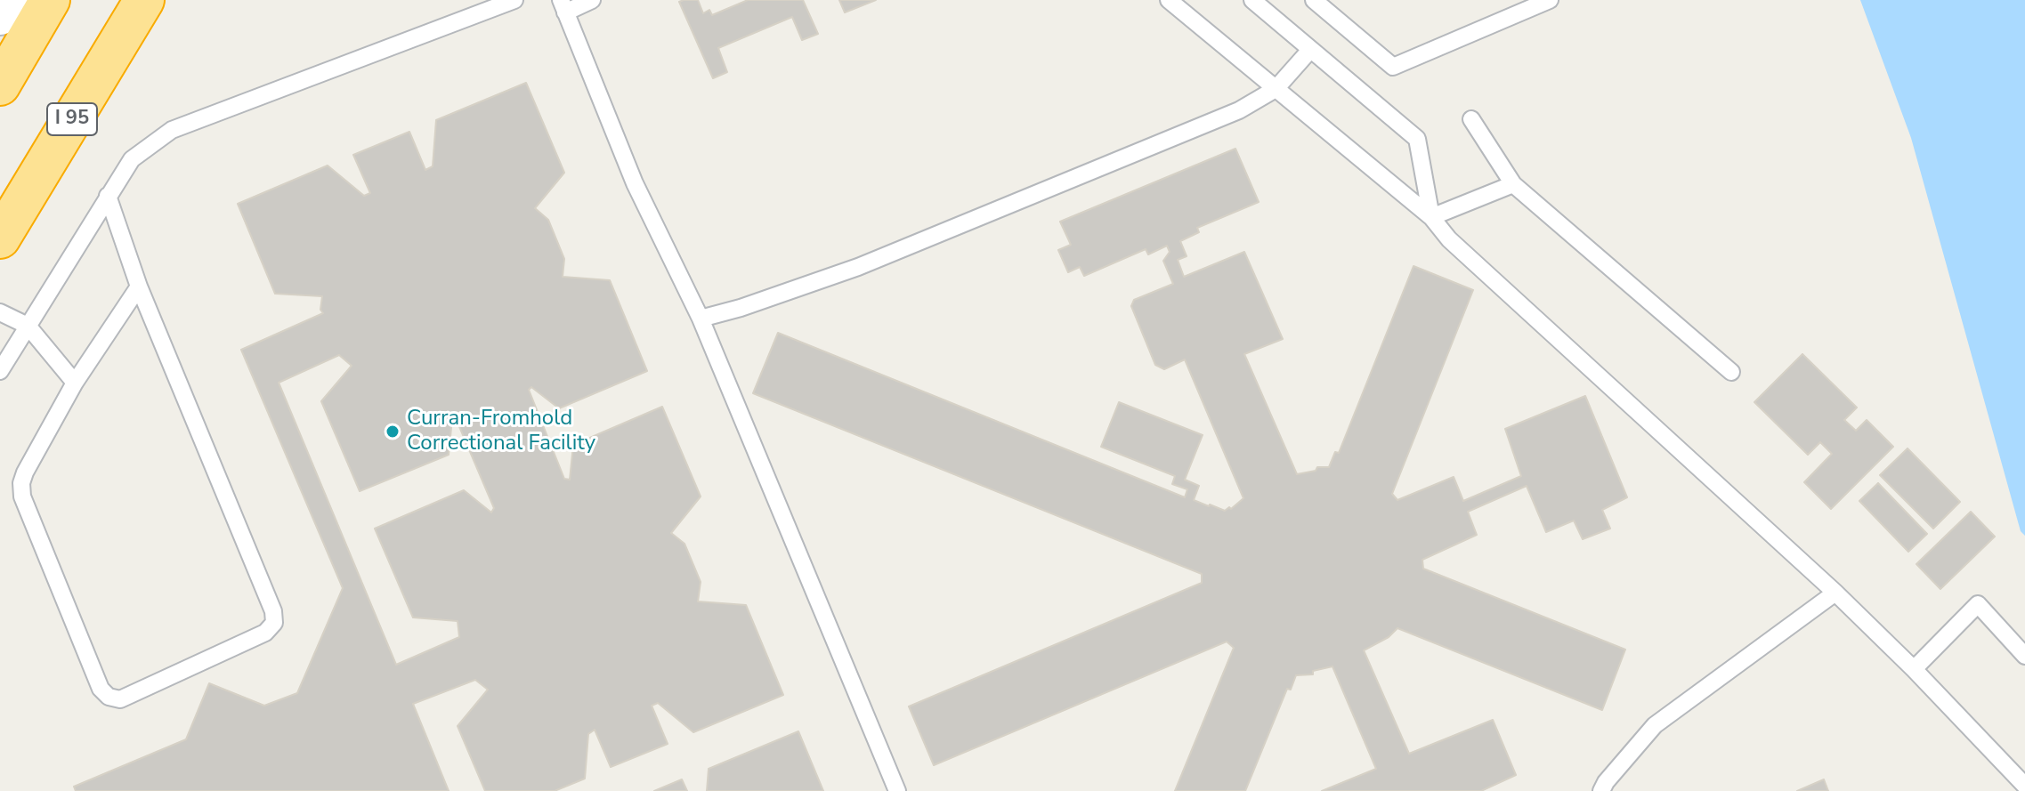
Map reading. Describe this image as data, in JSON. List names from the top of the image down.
{
  "streets": {
    "highway": ["I 95"]
  },
  "places": ["Curran-Fromhold Correctional Facility"]
}
